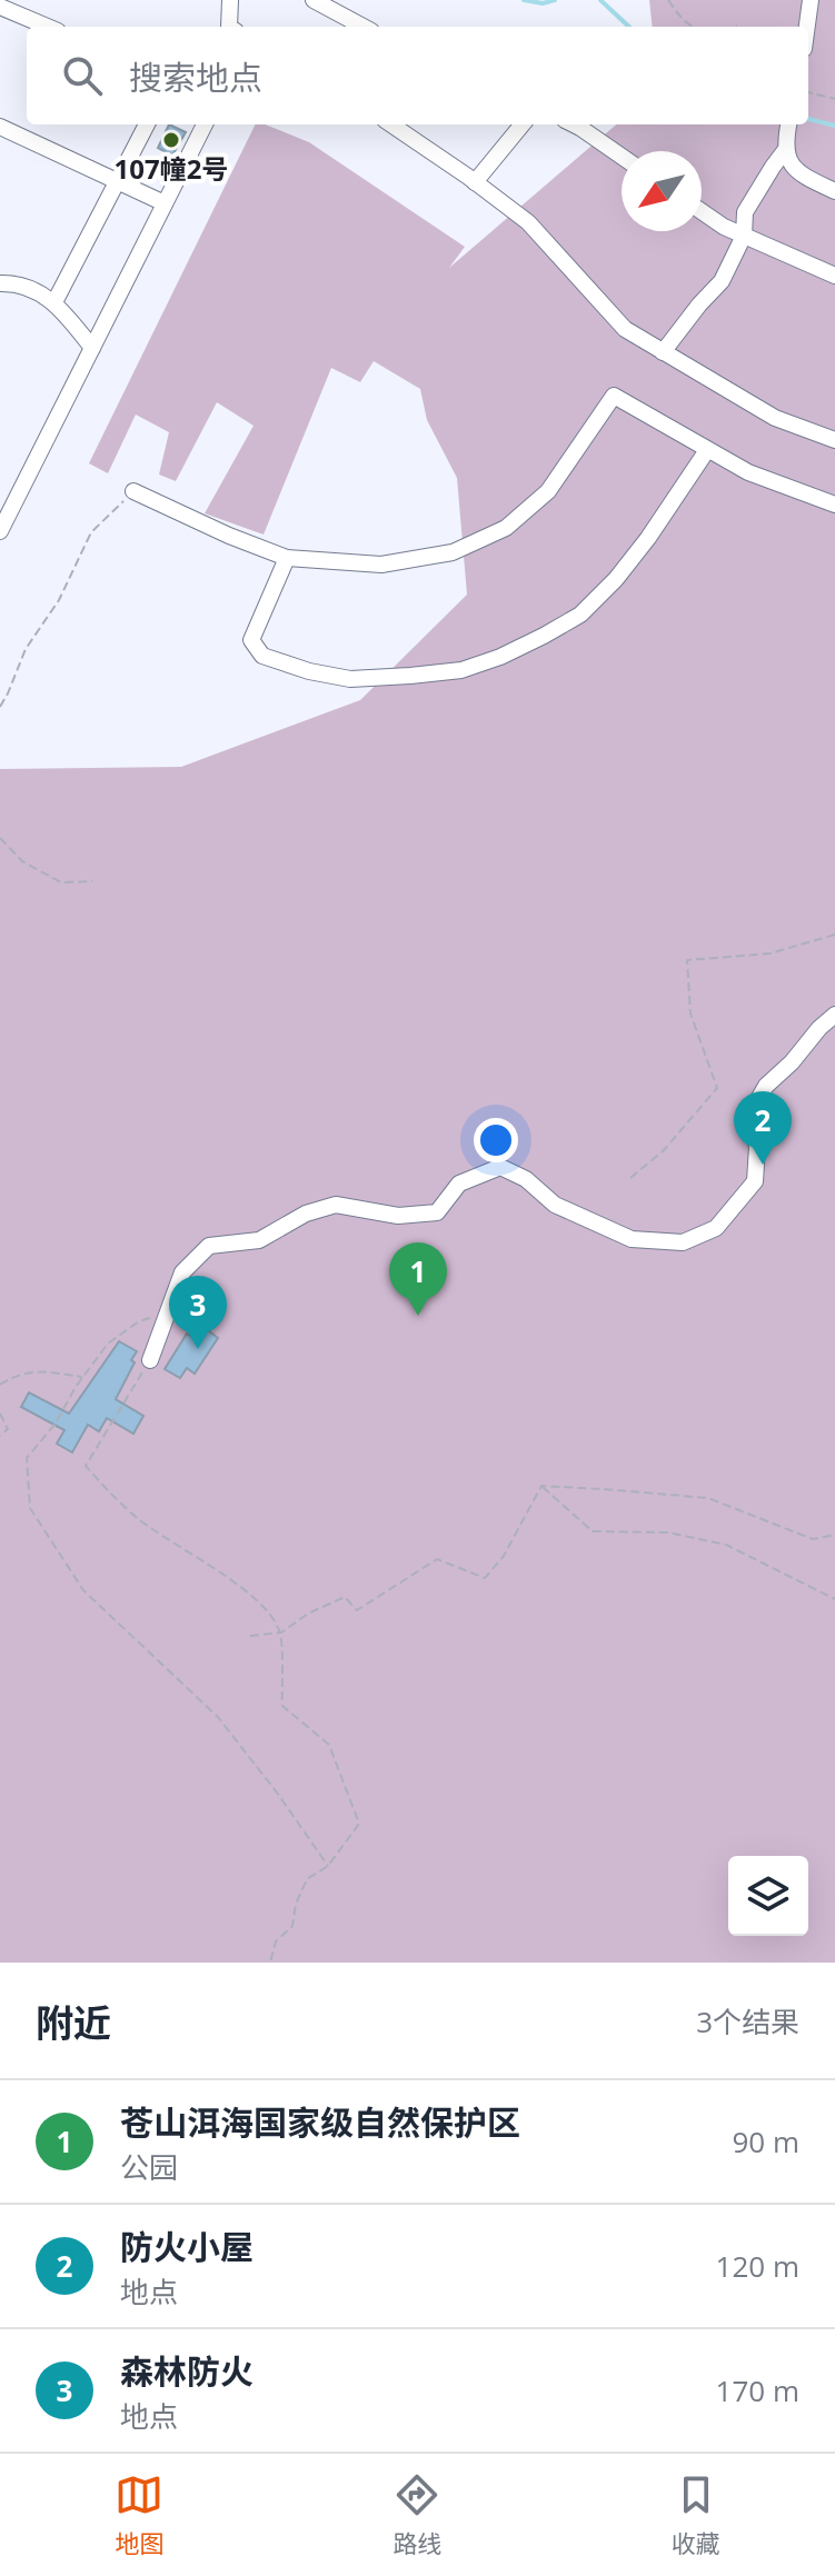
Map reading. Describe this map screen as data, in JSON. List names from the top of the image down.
{
  "places": ["107幢2号"],
  "north": "bottom left",
  "page": {
    "search": "搜索地点",
    "pins": ["2", "1", "3"],
    "heading": ["附近", "3个结果"],
    "list": [
      {
        "mark": "1",
        "name": "苍山洱海国家级自然保护区",
        "note": "公园",
        "value": "90 m"
      },
      {
        "mark": "2",
        "name": "防火小屋",
        "note": "地点",
        "value": "120 m"
      },
      {
        "mark": "3",
        "name": "森林防火",
        "note": "地点",
        "value": "170 m"
      }
    ],
    "nav": ["地图", "路线", "收藏"]
  }
}
